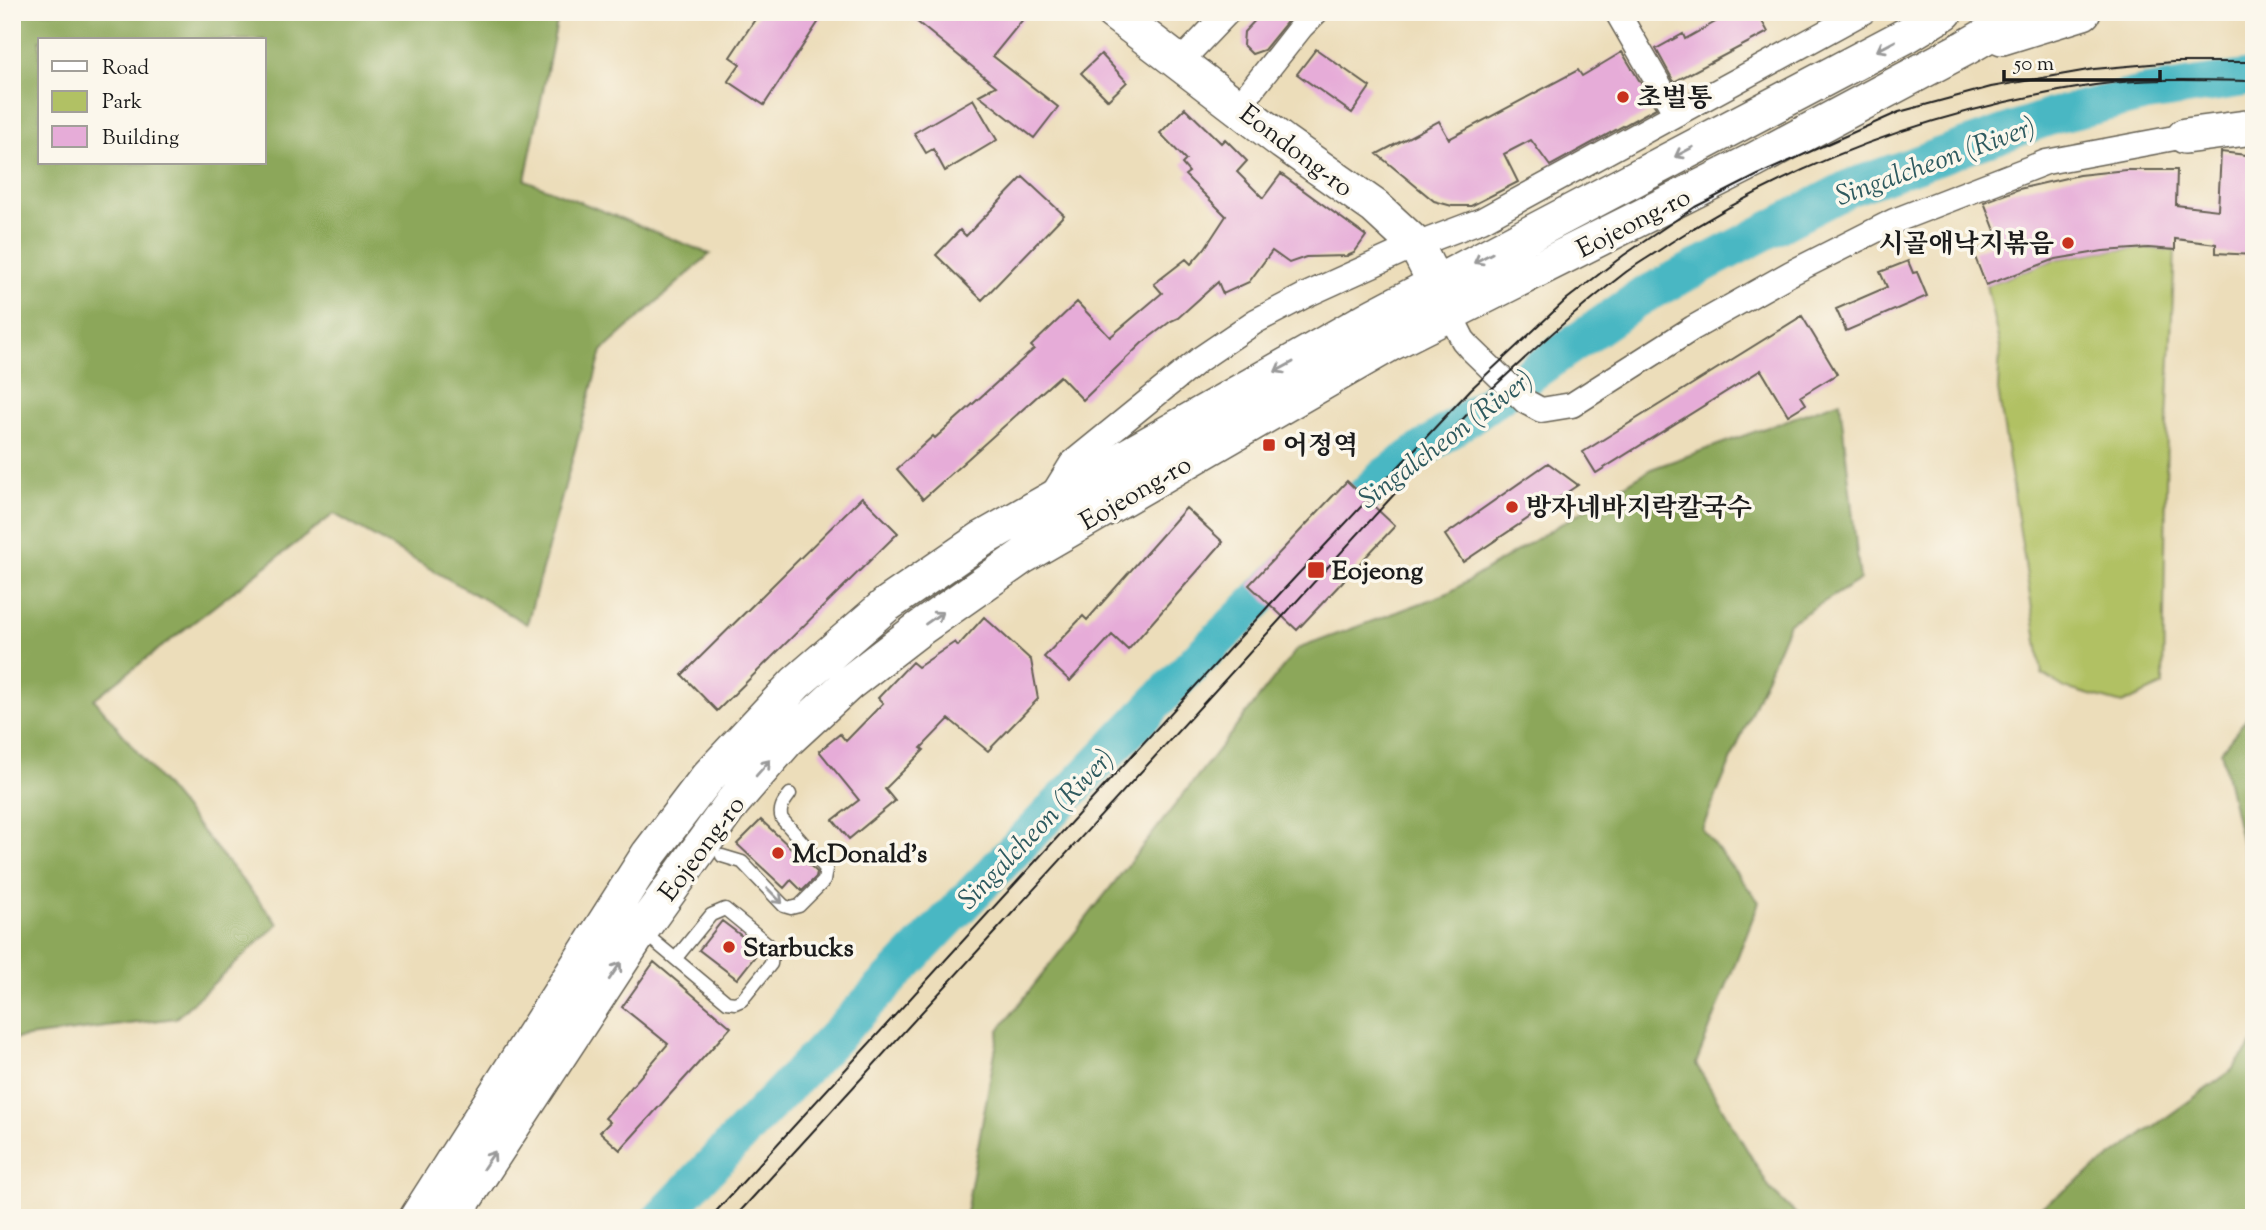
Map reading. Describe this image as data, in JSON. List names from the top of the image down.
{
  "streets": {
    "main road": ["Eondong-ro", "Eojeong-ro"]
  },
  "crossings": [
    ["Eondong-ro", "Eojeong-ro"]
  ],
  "water": ["Singalcheon (River)"],
  "places": {
    "other": [
      "초벌통",
      "시골애낙지볶음",
      "방자네바지락칼국수",
      "McDonald's",
      "Starbucks"
    ],
    "transit": ["어정역", "Eojeong"]
  },
  "legend": ["Road", "Park", "Building"],
  "scale_bar": "50 m"
}
